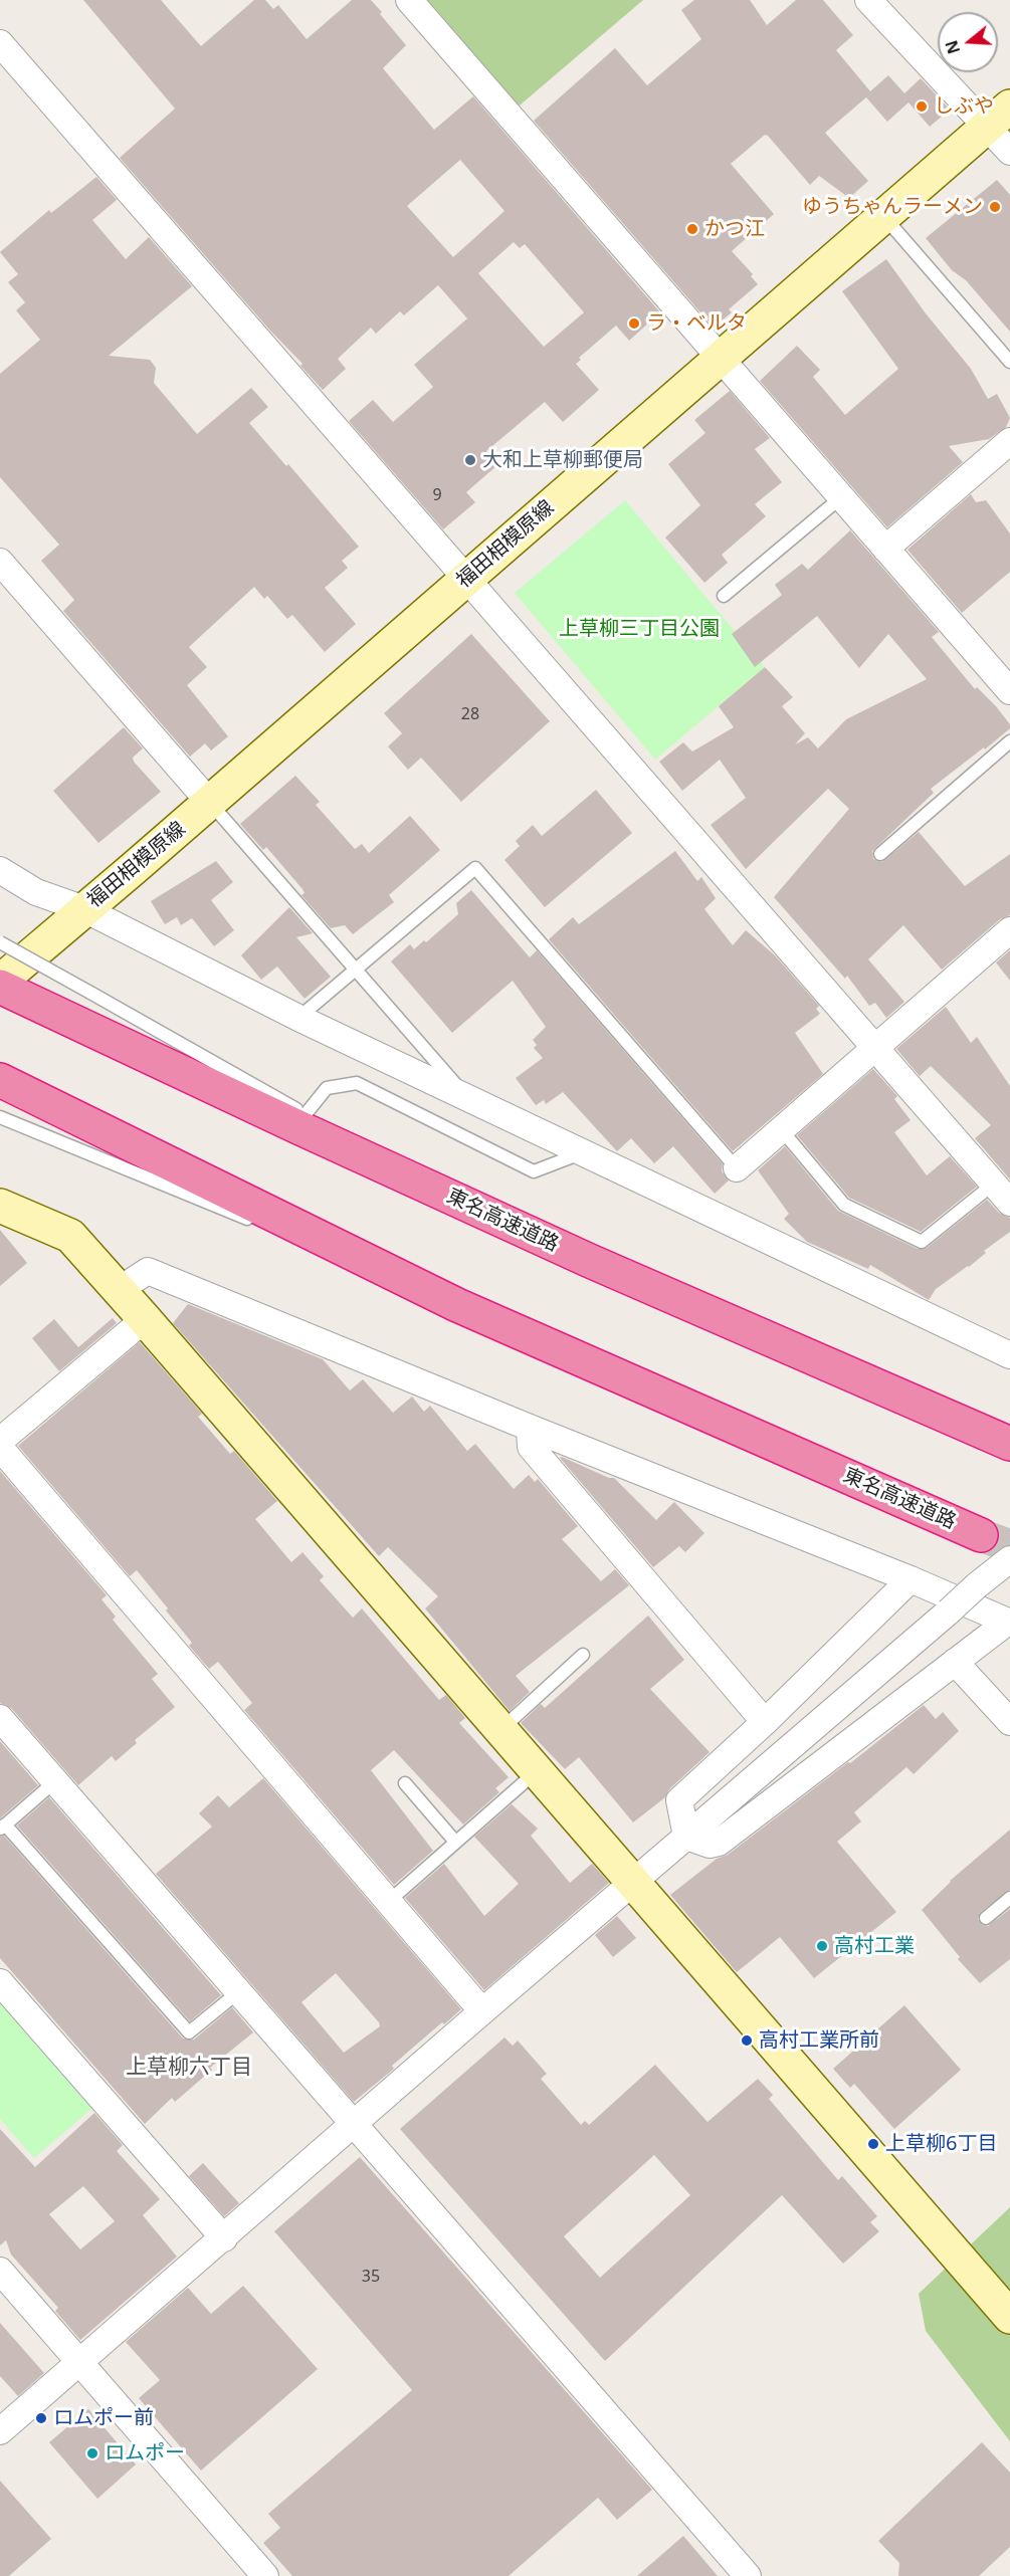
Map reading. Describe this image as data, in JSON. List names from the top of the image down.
{
  "streets": {
    "highway": ["東名高速道路"],
    "street": ["福田相模原線"]
  },
  "districts": ["上草柳六丁目"],
  "parks": ["上草柳三丁目公園"],
  "places": [
    "しぶや",
    "ゆうちゃんラーメン",
    "かつ江",
    "ラ・ベルタ",
    "大和上草柳郵便局",
    "高村工業",
    "高村工業所前",
    "上草柳6丁目",
    "ロムポー前",
    "ロムポー"
  ],
  "house_numbers": ["9", "28", "35"],
  "north": "left"
}
